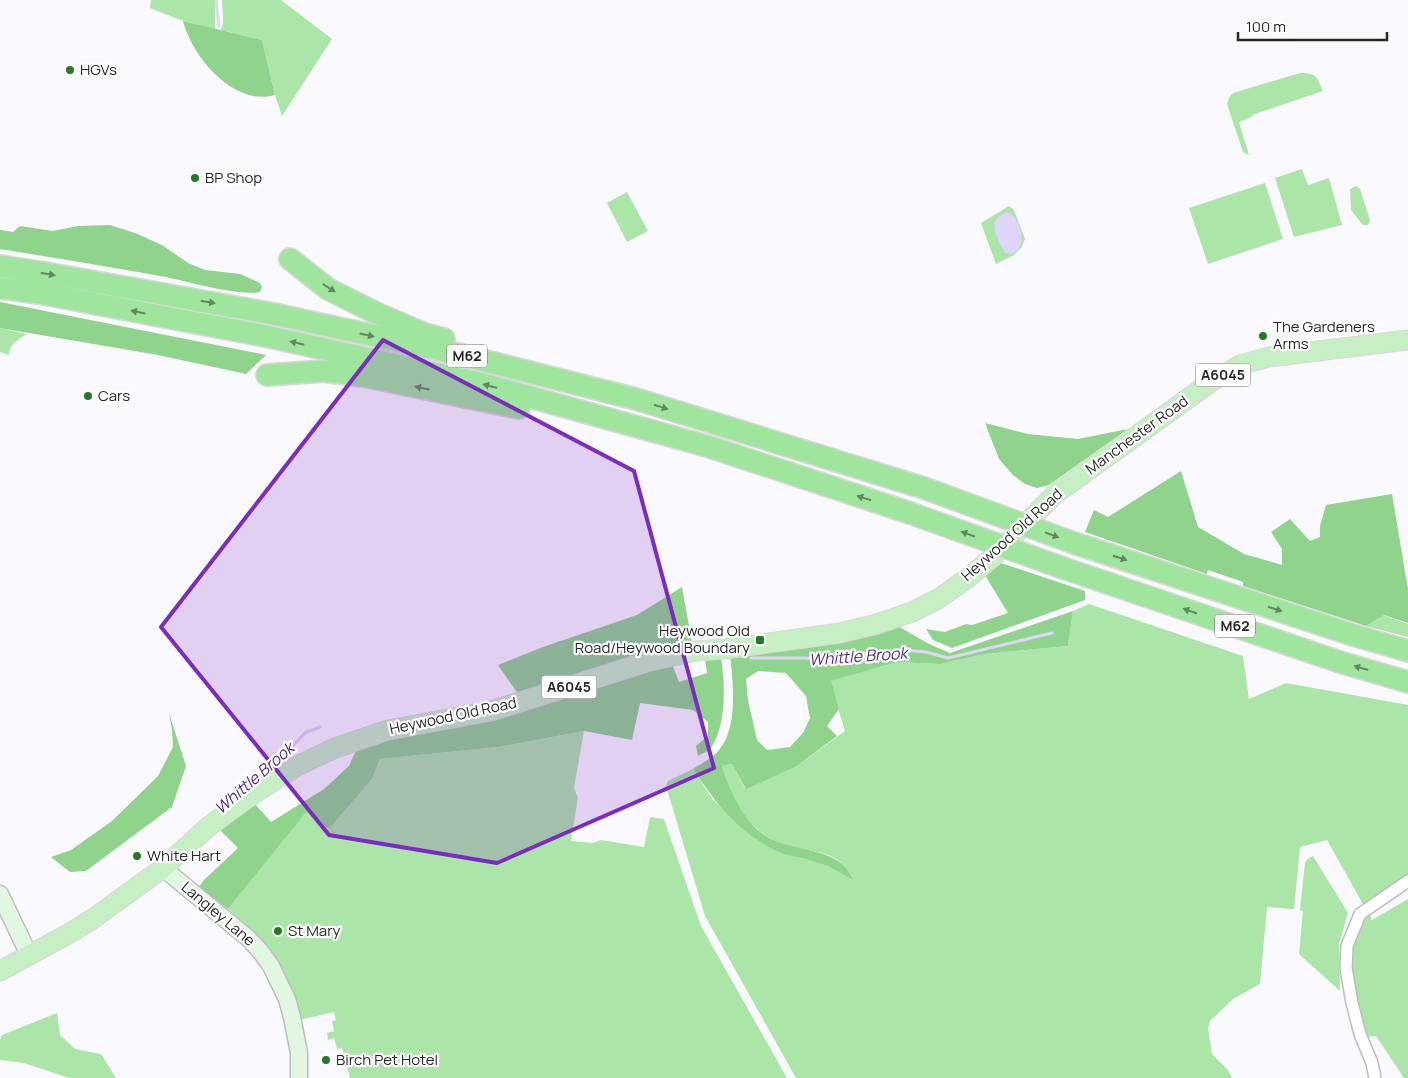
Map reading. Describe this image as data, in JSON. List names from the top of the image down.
{
  "streets": {
    "highway": ["M62"],
    "main road": ["A6045", "Manchester Road", "Heywood Old Road"],
    "street": ["Langley Lane"]
  },
  "crossings": [
    ["Manchester Road", "Heywood Old Road"],
    ["Heywood Old Road", "Langley Lane"]
  ],
  "water": ["Whittle Brook"],
  "places": {
    "other": [
      "HGVs",
      "BP Shop",
      "The Gardeners Arms",
      "Cars",
      "White Hart",
      "St Mary",
      "Birch Pet Hotel"
    ],
    "transit": ["Heywood Old Road/Heywood Boundary"]
  },
  "scale_bar": "100 m"
}
